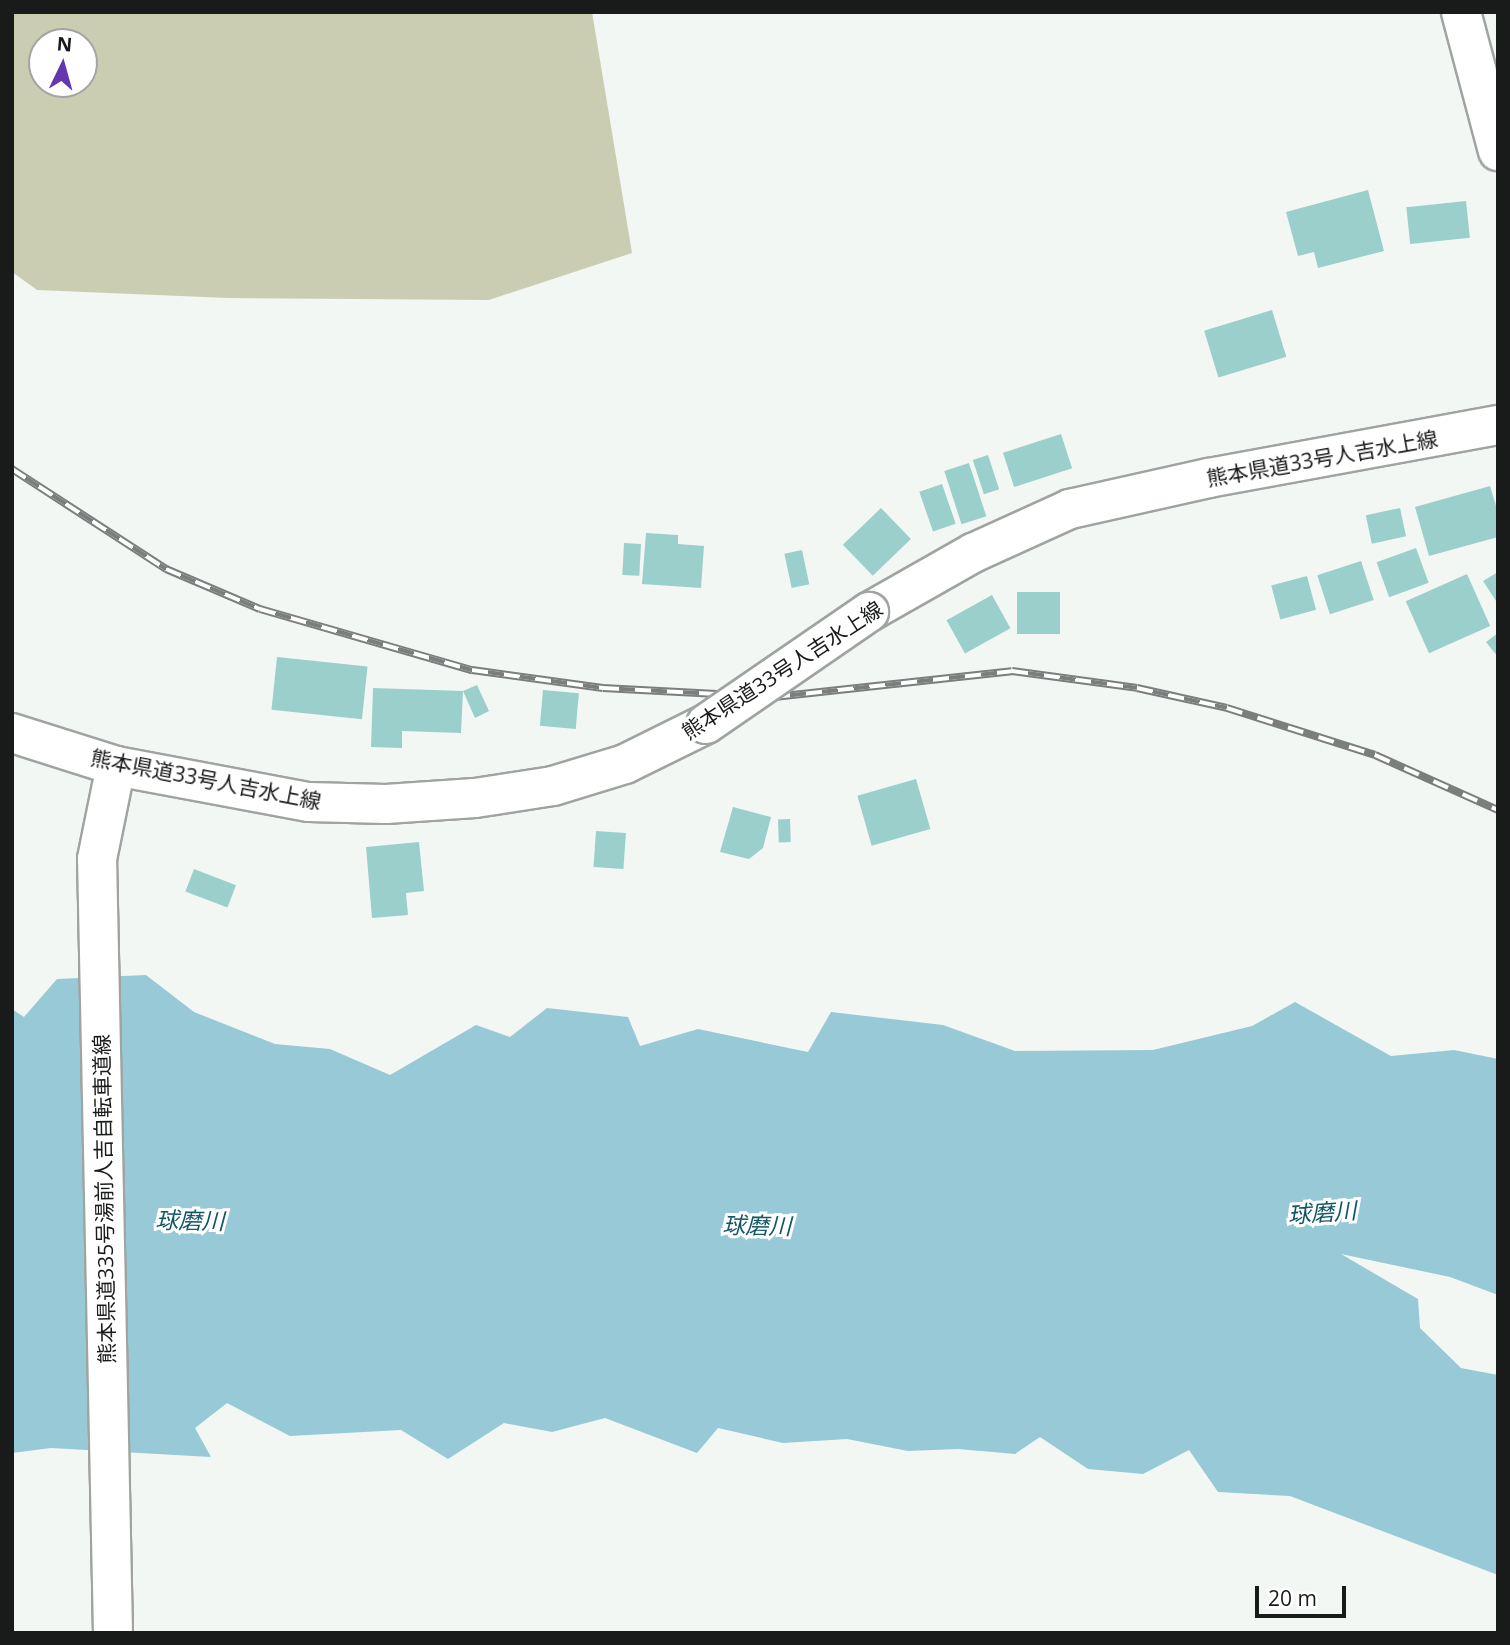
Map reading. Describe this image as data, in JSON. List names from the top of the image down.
{
  "streets": {
    "main road": ["熊本県道33号人吉水上線", "熊本県道335号湯前人吉自転車道線"]
  },
  "crossings": [
    ["熊本県道33号人吉水上線", "熊本県道335号湯前人吉自転車道線"]
  ],
  "water": ["球磨川"],
  "scale_bar": "20 m",
  "north": "top"
}
